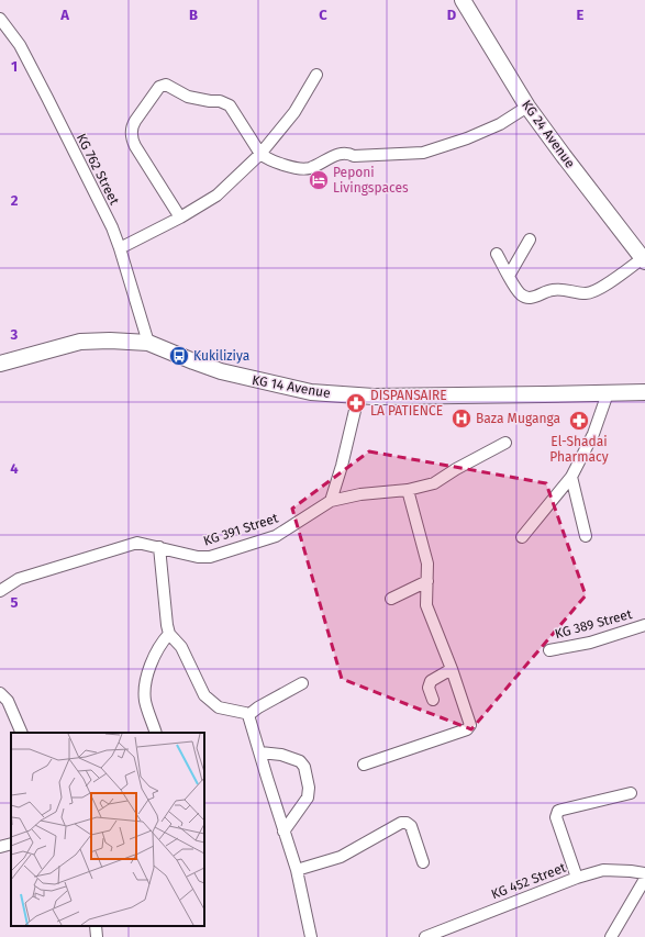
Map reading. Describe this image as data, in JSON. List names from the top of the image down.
{
  "streets": {
    "main road": ["KG 24 Avenue", "KG 14 Avenue"],
    "street": [
      "KG 762 Street",
      "KG 391 Street",
      "KG 389 Street",
      "KG 452 Street"
    ]
  },
  "crossings": [
    ["KG 762 Street", "KG 14 Avenue"]
  ],
  "places": {
    "hotel": ["Peponi Livingspaces"],
    "bus stop": ["Kukiliziya"],
    "pharmacy": ["DISPANSAIRE LA PATIENCE", "El-Shadai Pharmacy"],
    "hospital": ["Baza Muganga"]
  },
  "grid": {
    "columns": [
      "A",
      "B",
      "C",
      "D",
      "E"
    ],
    "rows": [
      "1",
      "2",
      "3",
      "4",
      "5"
    ]
  }
}
